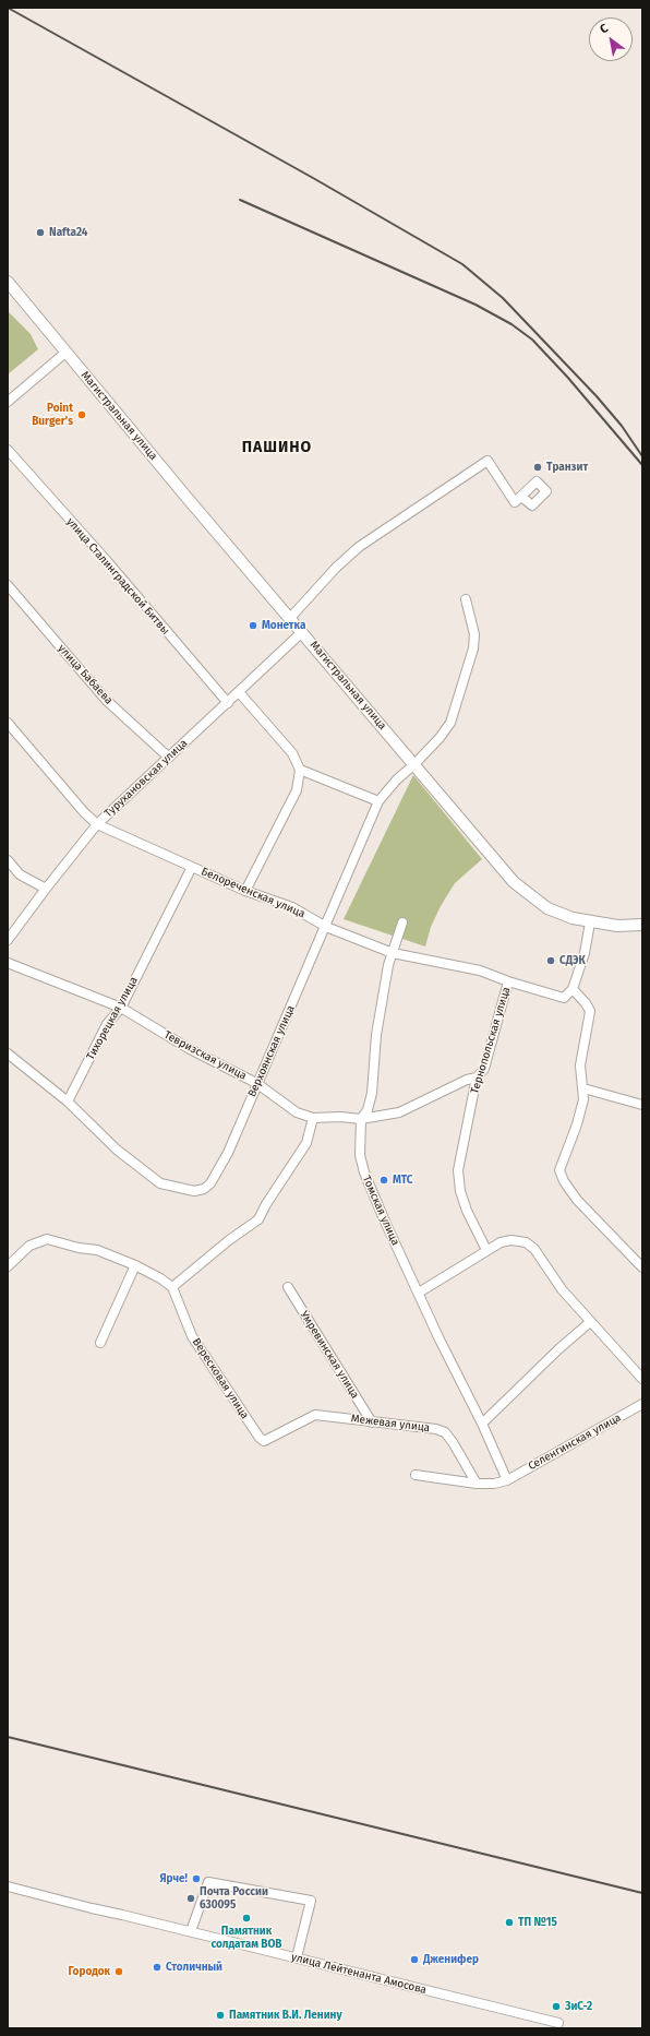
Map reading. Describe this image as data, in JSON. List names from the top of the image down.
{
  "streets": {
    "main road": ["Магистральная улица"],
    "street": [
      "улица Сталинградской Битвы",
      "улица Бабаева",
      "Турухановская улица",
      "Белореченская улица",
      "Тихорецкая улица",
      "Тернопольская улица",
      "Верхоянская улица",
      "Тевризская улица",
      "Томская улица",
      "Умревинская улица",
      "Вересковая улица",
      "Межевая улица",
      "Селенгинская улица",
      "улица Лейтенанта Амосова"
    ]
  },
  "crossings": [
    ["Магистральная улица", "Турухановская улица"],
    ["Магистральная улица", "Верхоянская улица"],
    ["улица Сталинградской Битвы", "Турухановская улица"],
    ["улица Бабаева", "Турухановская улица"],
    ["Турухановская улица", "Белореченская улица"],
    ["Белореченская улица", "Тихорецкая улица"],
    ["Белореченская улица", "Тернопольская улица"],
    ["Белореченская улица", "Верхоянская улица"],
    ["Белореченская улица", "Томская улица"],
    ["Тихорецкая улица", "Верхоянская улица"],
    ["Тихорецкая улица", "Тевризская улица"],
    ["Тернопольская улица", "Тевризская улица"],
    ["Верхоянская улица", "Тевризская улица"],
    ["Тевризская улица", "Томская улица"],
    ["Томская улица", "Селенгинская улица"],
    ["Умревинская улица", "Межевая улица"],
    ["Вересковая улица", "Межевая улица"]
  ],
  "districts": ["ПАШИНО"],
  "places": [
    "Nafta24",
    "Point Burger’s",
    "Транзит",
    "Монетка",
    "СДЭК",
    "МТС",
    "Ярче!",
    "Почта России 630095",
    "Памятник солдатам ВОВ",
    "ТП №15",
    "Дженифер",
    "Столичный",
    "Городок",
    "ЗиС-2",
    "Памятник В.И. Ленину"
  ],
  "north": "top left"
}
